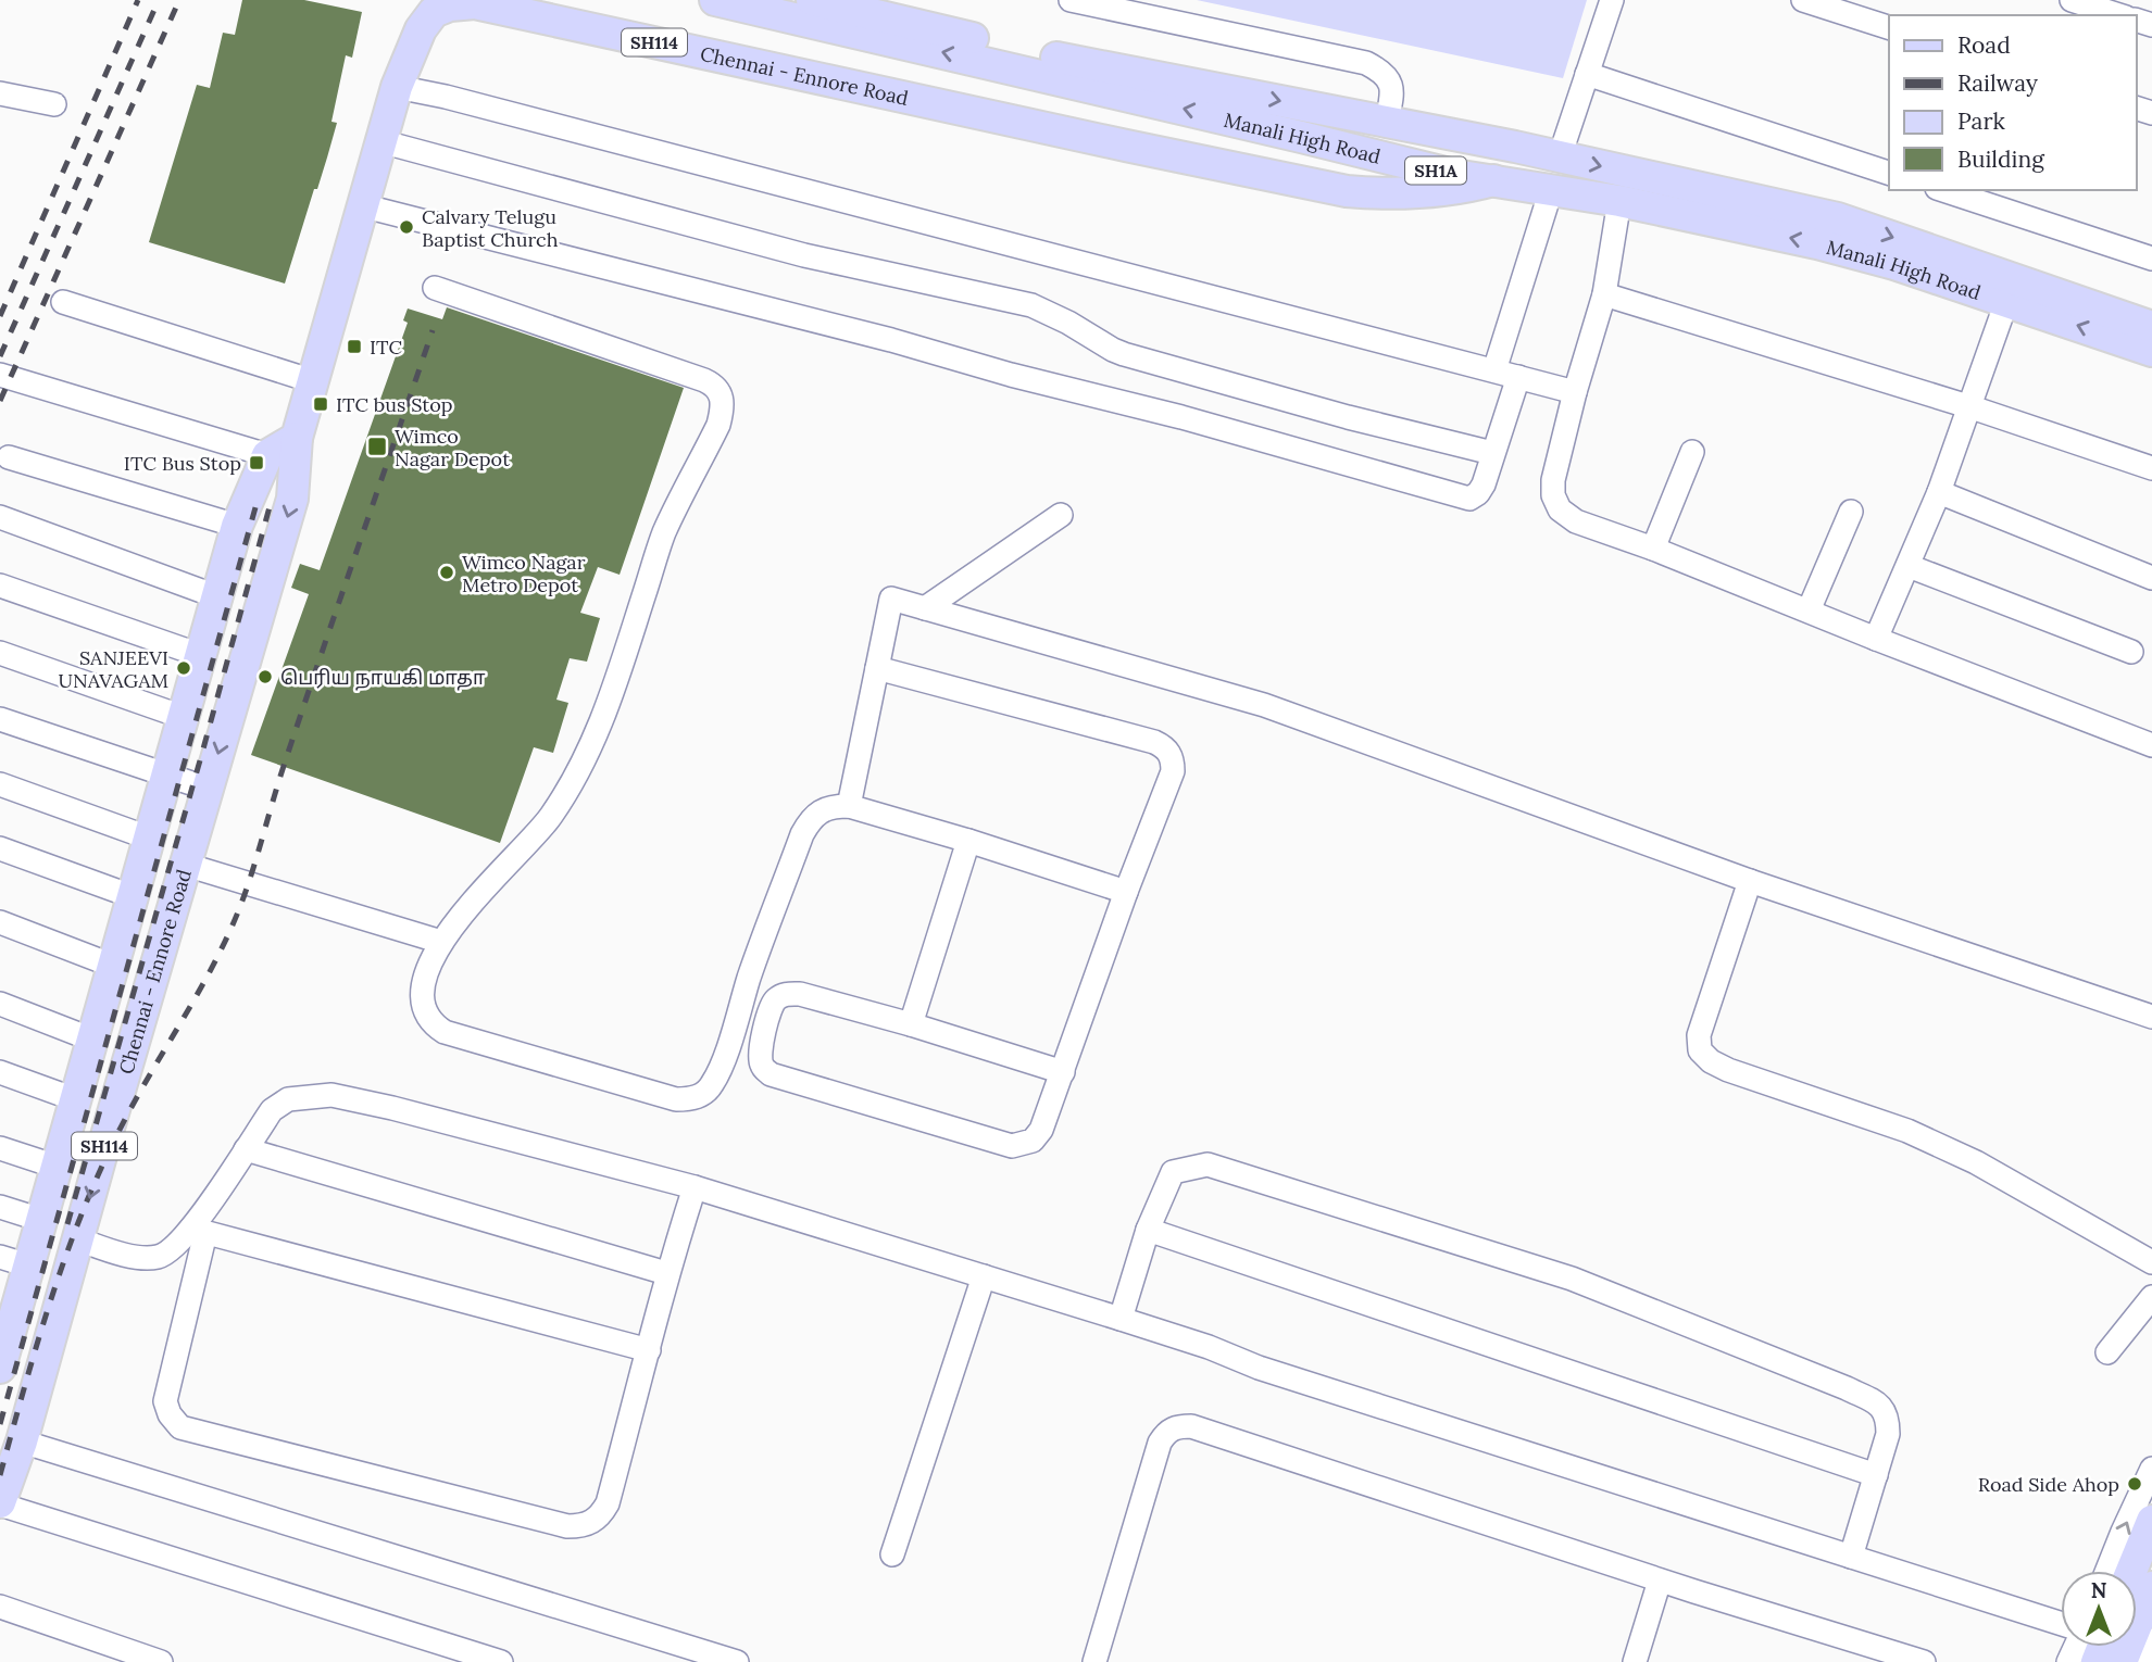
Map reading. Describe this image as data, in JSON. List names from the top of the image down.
{
  "streets": {
    "main road": [
      "SH114",
      "Chennai - Ennore Road",
      "Manali High Road",
      "SH1A"
    ]
  },
  "crossings": [
    ["Chennai - Ennore Road", "Manali High Road"]
  ],
  "places": {
    "other": [
      "Calvary Telugu Baptist Church",
      "Wimco Nagar Metro Depot",
      "SANJEEVI UNAVAGAM",
      "பெரிய நாயகி மாதா",
      "Road Side Ahop"
    ],
    "transit": [
      "ITC",
      "ITC bus Stop",
      "Wimco Nagar Depot",
      "ITC Bus Stop"
    ]
  },
  "legend": [
    "Road",
    "Railway",
    "Park",
    "Building"
  ],
  "north": "top"
}
